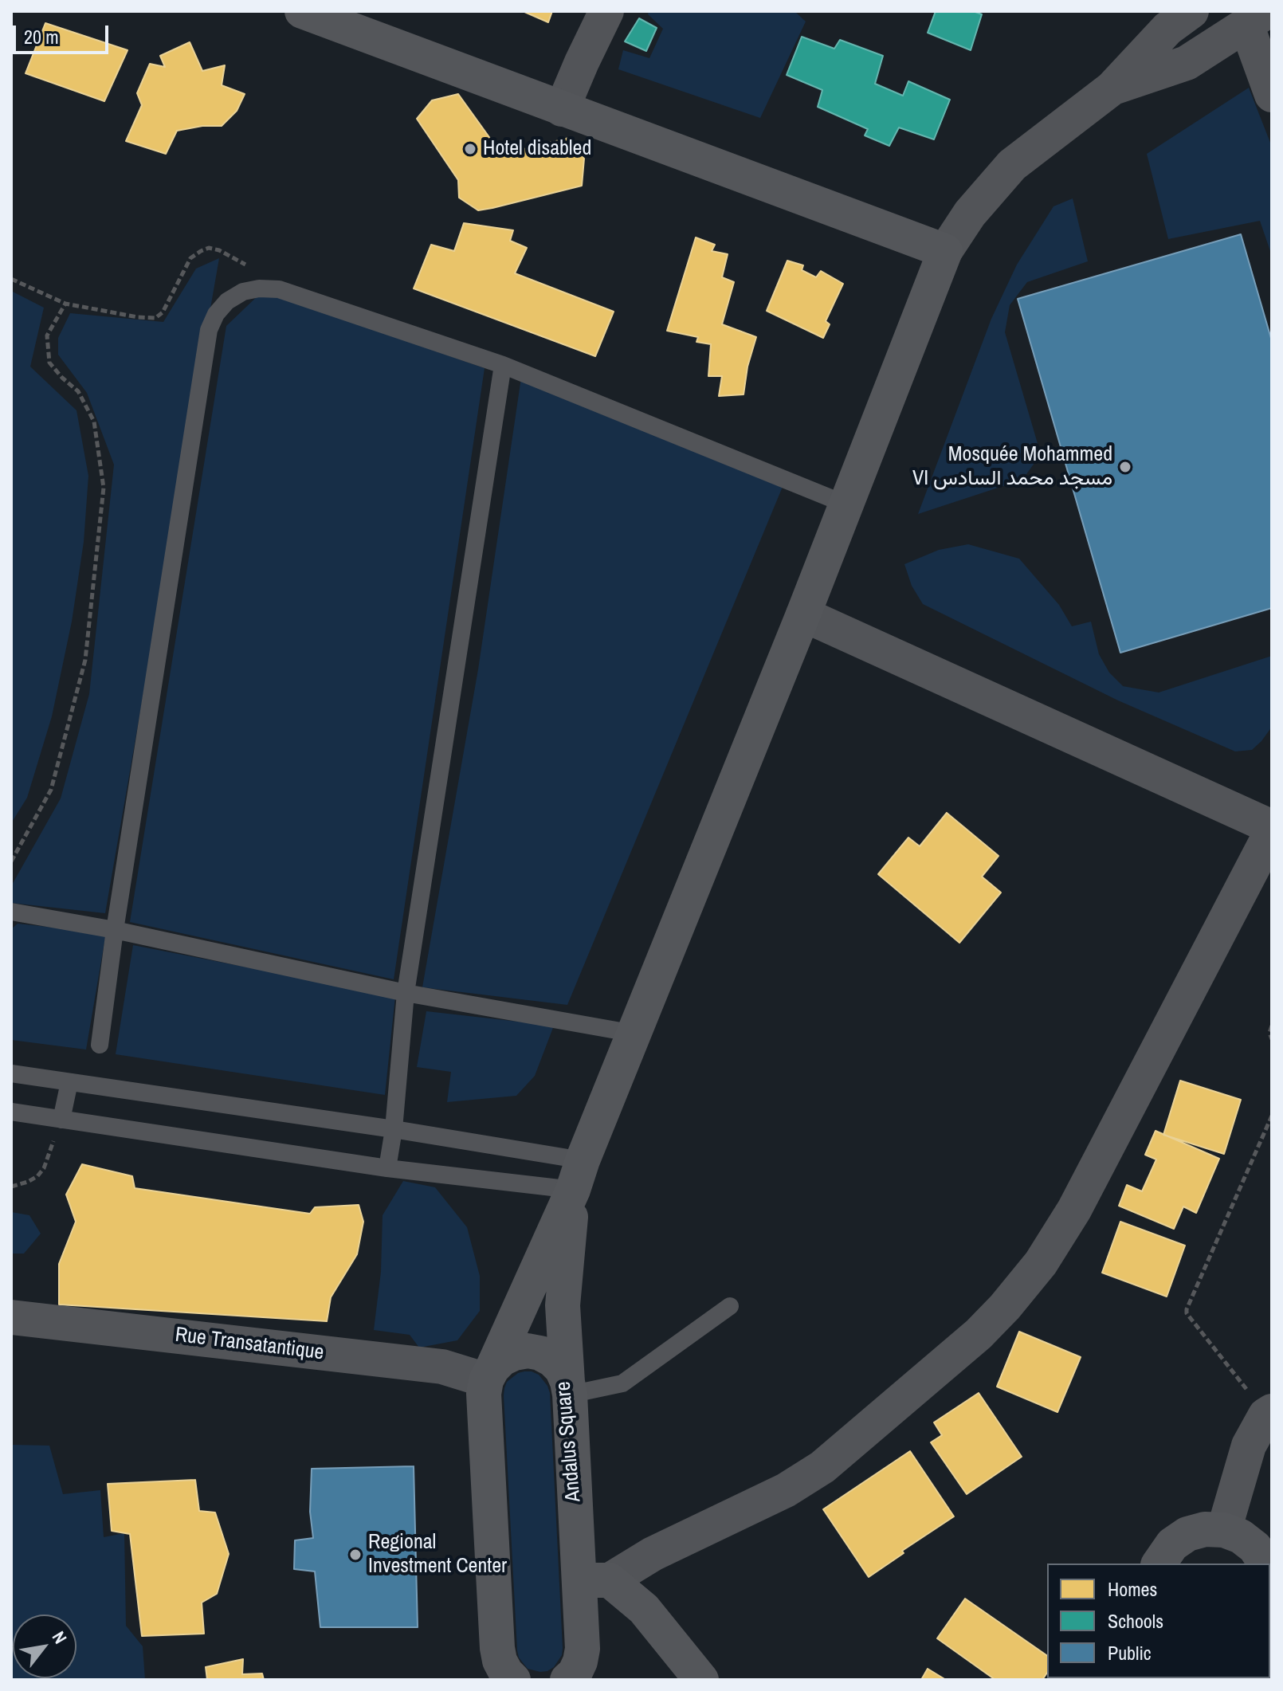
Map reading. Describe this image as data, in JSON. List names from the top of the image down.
{
  "streets": {
    "main road": ["Andalus Square"],
    "street": ["Rue Transatantique"]
  },
  "crossings": [
    ["Rue Transatantique", "Andalus Square"]
  ],
  "places": ["Hotel disabled", "Mosquée Mohammed VI مسجد محمد السادس", "Regional Investment Center"],
  "legend": ["Homes", "Schools", "Public"],
  "scale_bar": "20 m",
  "north": "top right"
}
